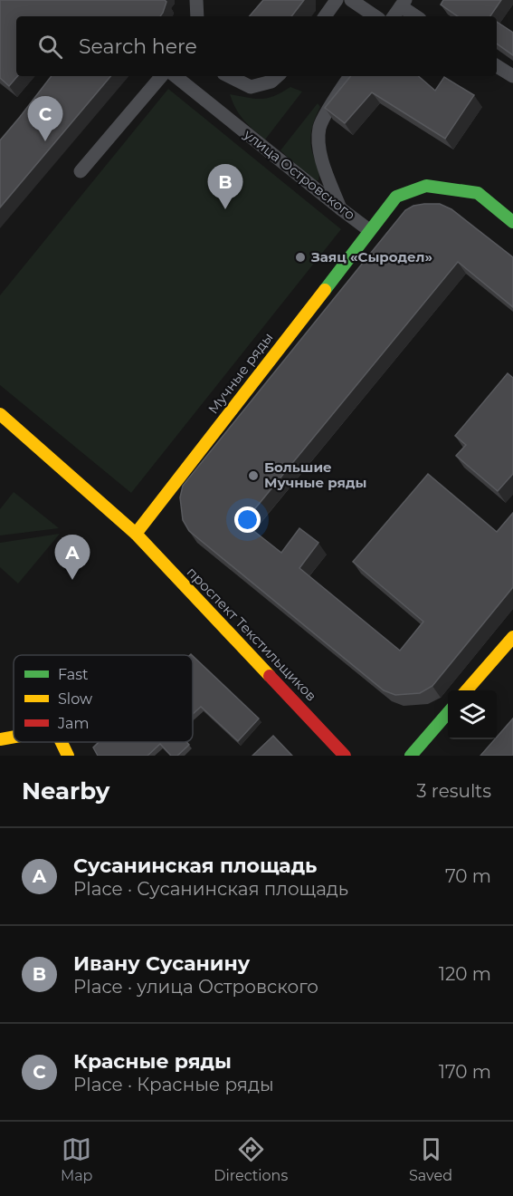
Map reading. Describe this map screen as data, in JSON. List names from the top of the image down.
{
  "streets": {
    "street": ["улица Островского", "Мучные ряды", "проспект Текстильщиков"]
  },
  "crossings": [
    ["улица Островского", "Мучные ряды"],
    ["Мучные ряды", "проспект Текстильщиков"]
  ],
  "places": ["Заяц «Сыродел»", "Большие Мучные ряды"],
  "legend": ["Fast", "Slow", "Jam"],
  "page": {
    "search": "Search here",
    "pins": ["C", "B", "A"],
    "heading": ["Nearby", "3 results"],
    "list": [
      {
        "mark": "A",
        "name": "Сусанинская площадь",
        "note": "Place · Сусанинская площадь",
        "value": "70 m"
      },
      {
        "mark": "B",
        "name": "Ивану Сусанину",
        "note": "Place · улица Островского",
        "value": "120 m"
      },
      {
        "mark": "C",
        "name": "Красные ряды",
        "note": "Place · Красные ряды",
        "value": "170 m"
      }
    ],
    "nav": ["Map", "Directions", "Saved"]
  }
}
